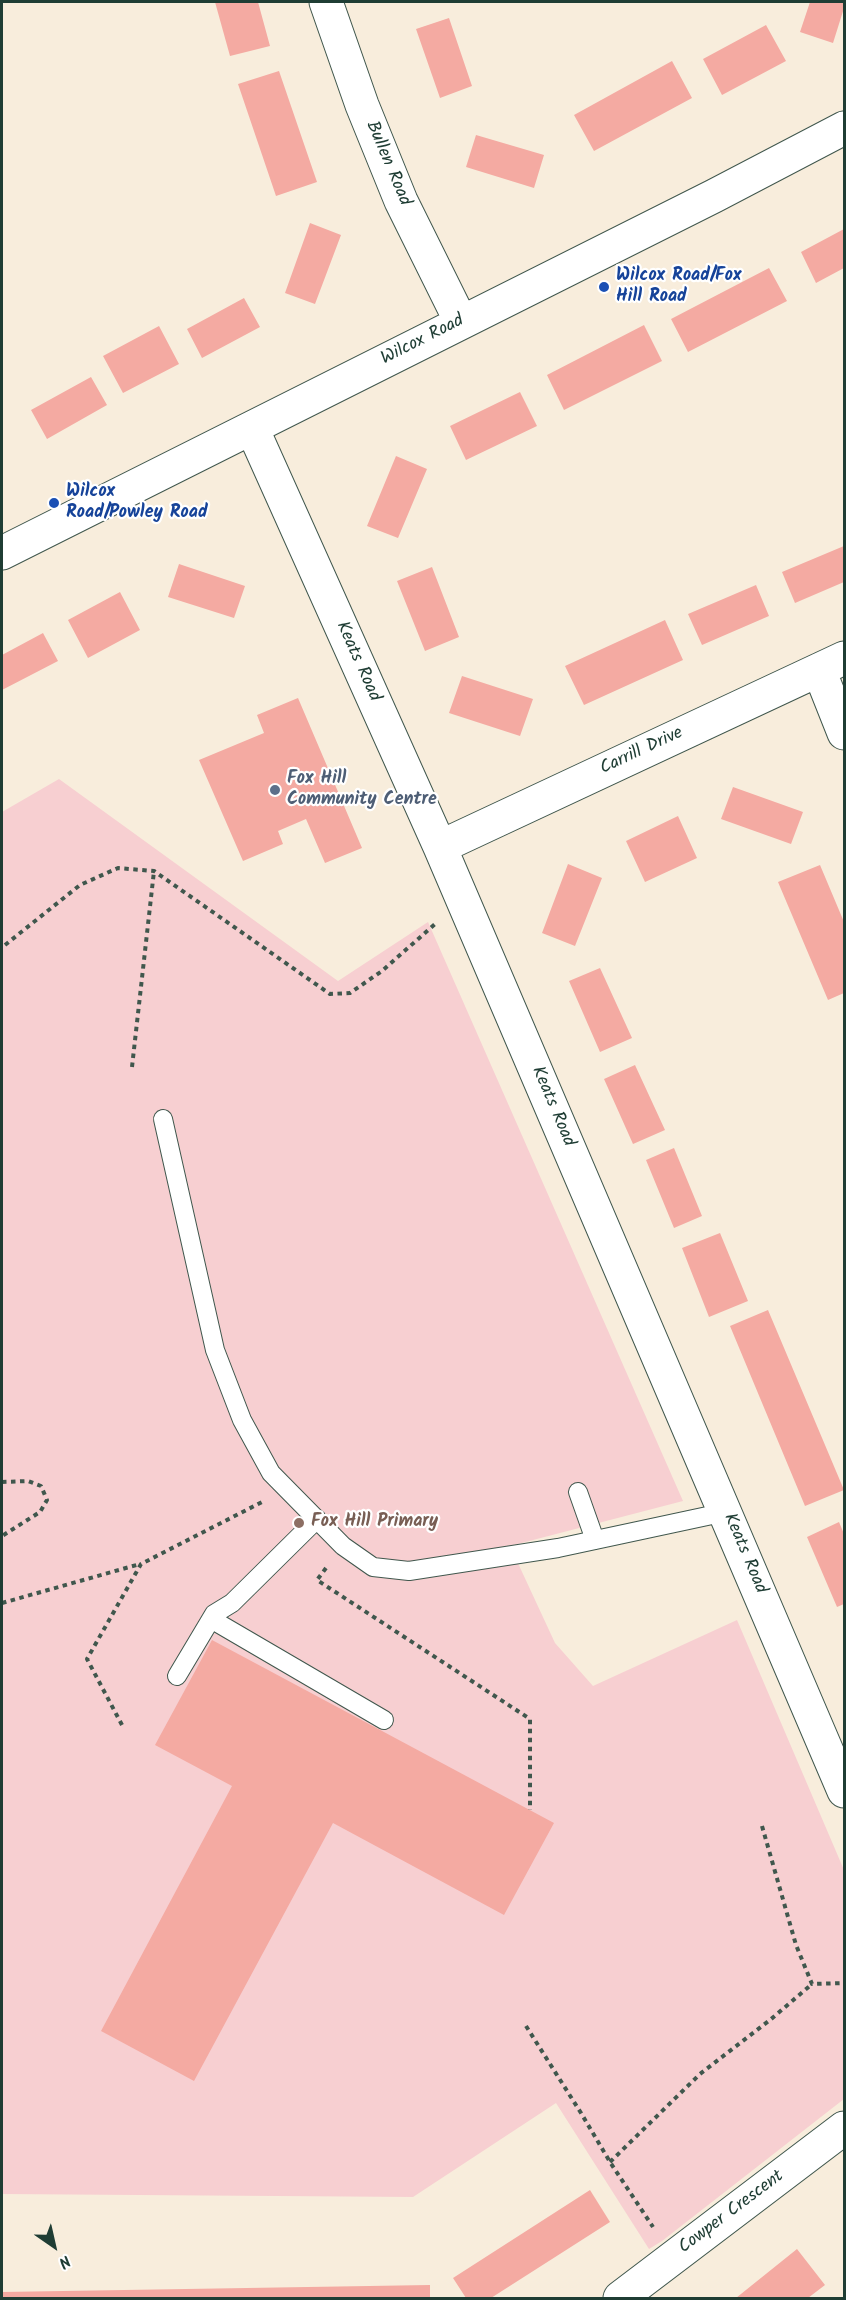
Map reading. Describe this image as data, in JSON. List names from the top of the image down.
{
  "streets": {
    "street": [
      "Bullen Road",
      "Wilcox Road",
      "Keats Road",
      "Carrill Drive",
      "Cowper Crescent"
    ]
  },
  "crossings": [
    ["Bullen Road", "Wilcox Road"],
    ["Wilcox Road", "Keats Road"],
    ["Keats Road", "Carrill Drive"]
  ],
  "places": [
    "Wilcox Road/Fox Hill Road",
    "Wilcox Road/Powley Road",
    "Fox Hill Community Centre",
    "Fox Hill Primary"
  ],
  "north": "bottom right"
}
